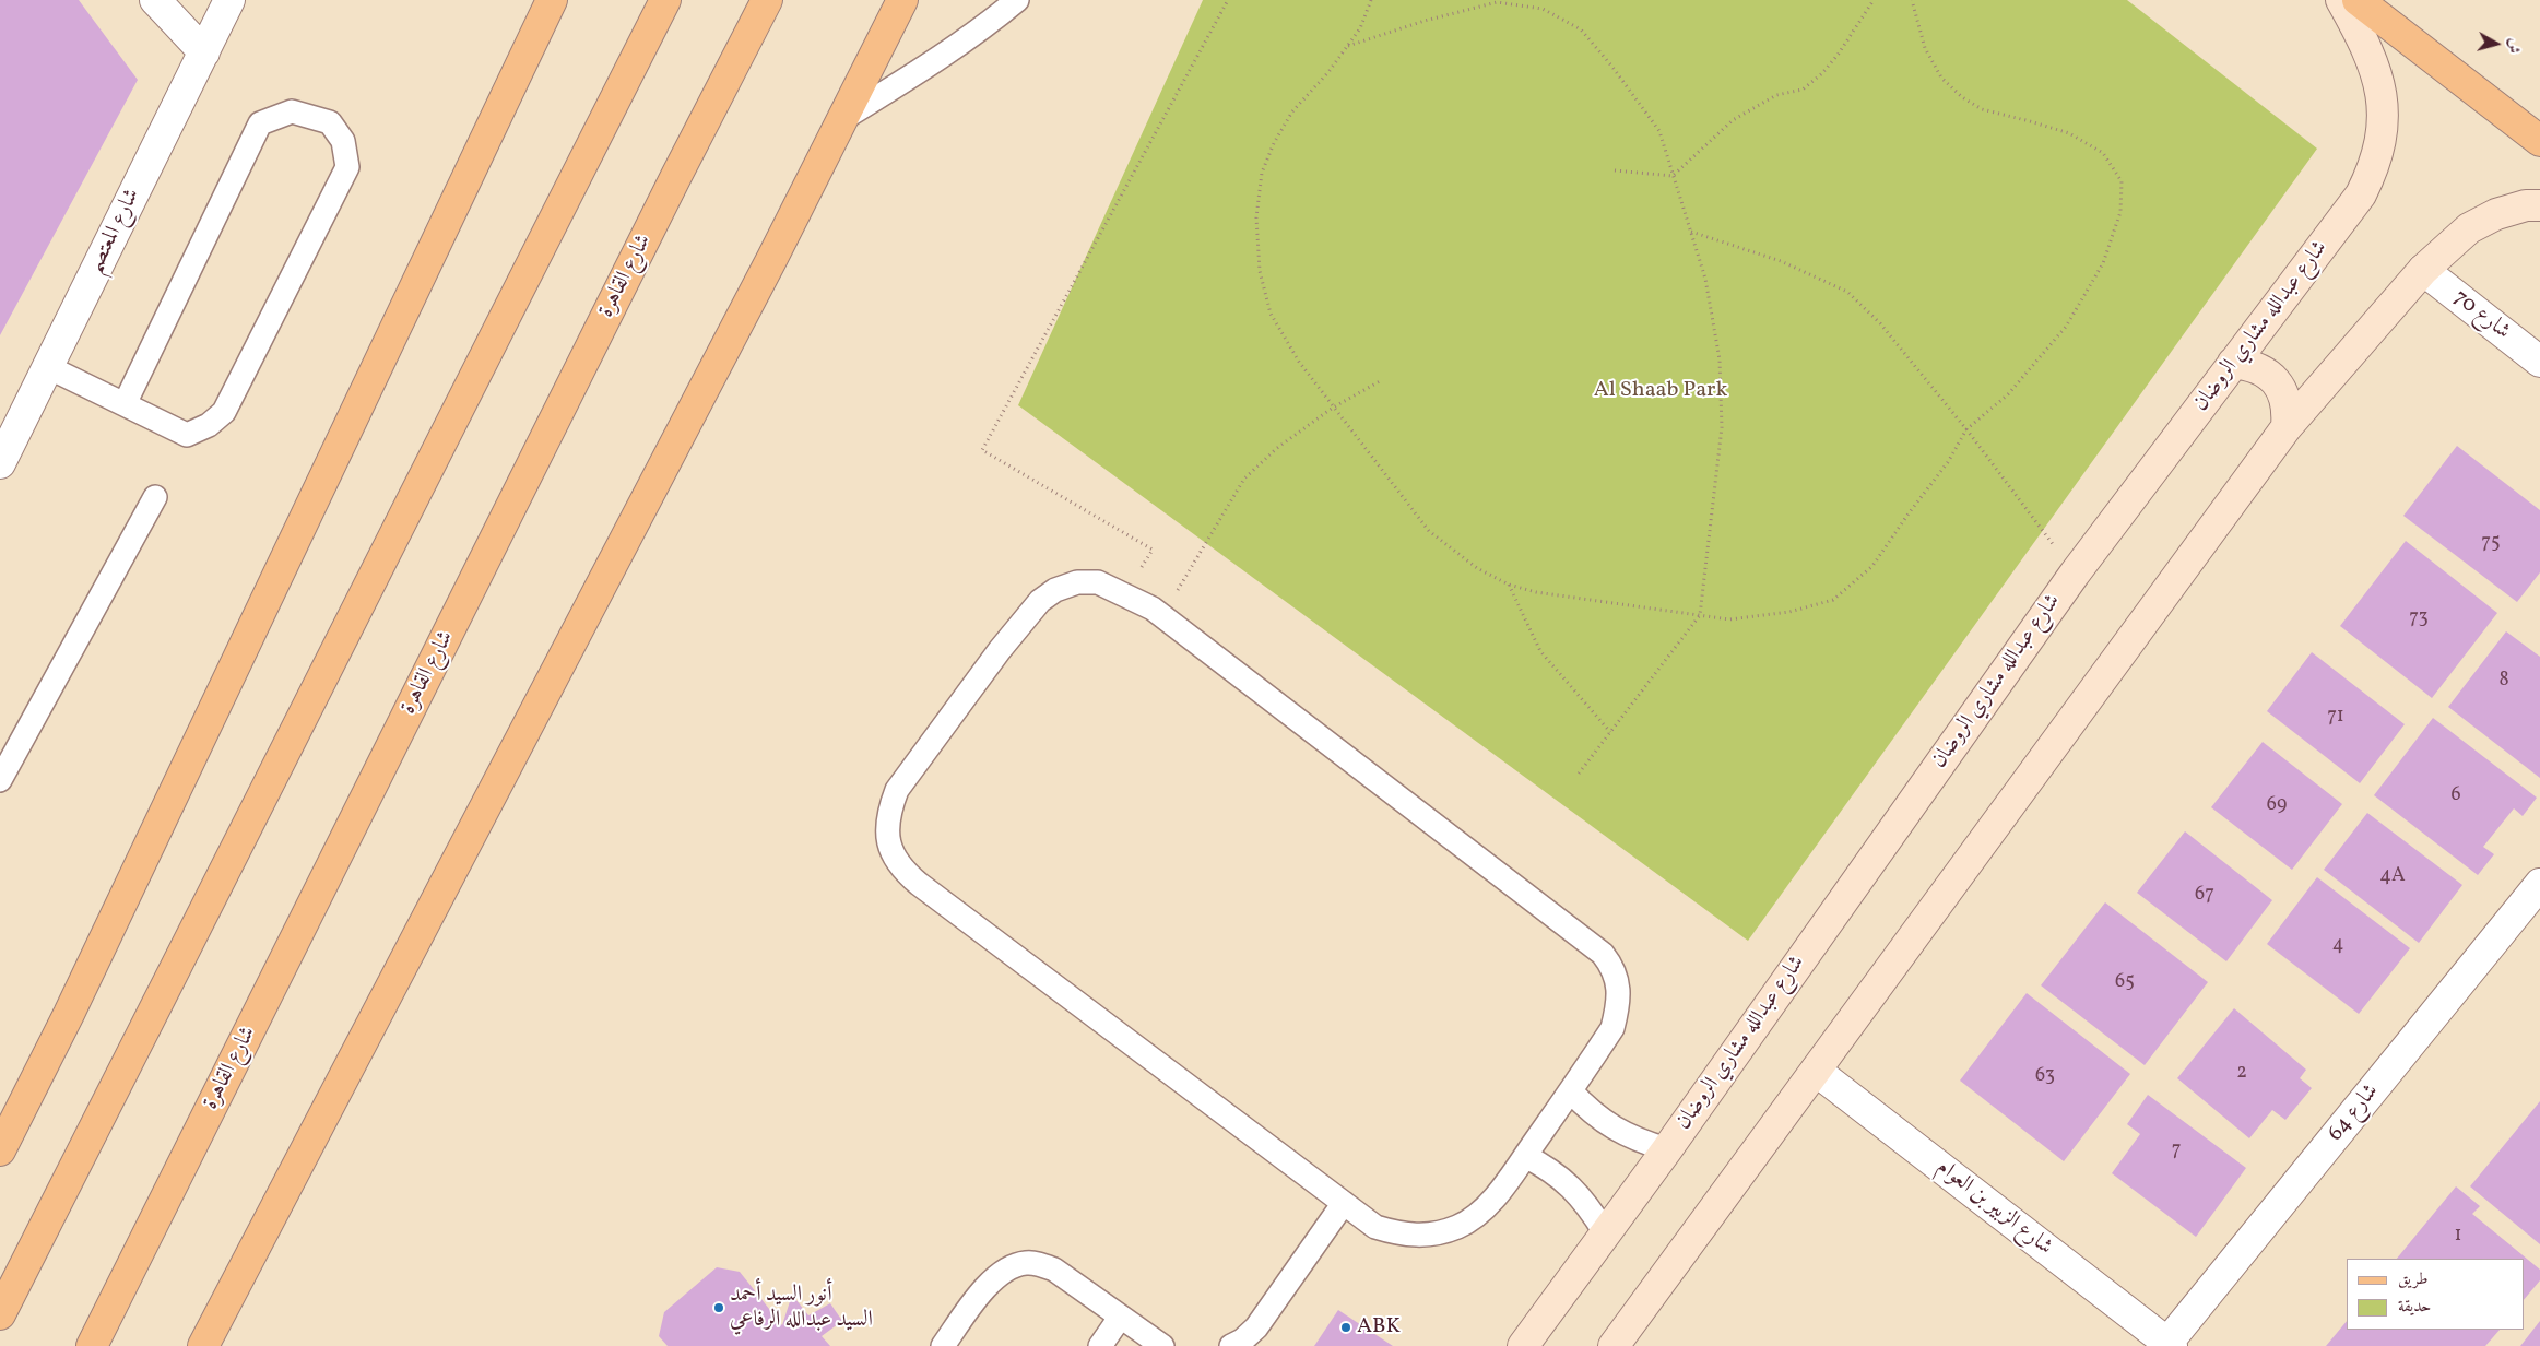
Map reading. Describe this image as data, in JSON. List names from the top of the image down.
{
  "streets": {
    "main road": ["شارع القاهرة"],
    "street": [
      "شارع المعتصم",
      "شارع 70",
      "شارع عبدالله مشاري الروضان",
      "شارع 64",
      "شارع الزبير بن العوام"
    ]
  },
  "crossings": [
    ["شارع 64", "شارع الزبير بن العوام"]
  ],
  "parks": ["Al Shaab Park"],
  "places": ["أنور السيد أحمد السيد عبدالله الرفاعي", "ABK"],
  "house_numbers": [
    "75",
    "73",
    "8",
    "71",
    "6",
    "69",
    "4A",
    "67",
    "4",
    "65",
    "2",
    "63",
    "7",
    "1"
  ],
  "legend": ["طريق", "حديقة"],
  "north": "right"
}
